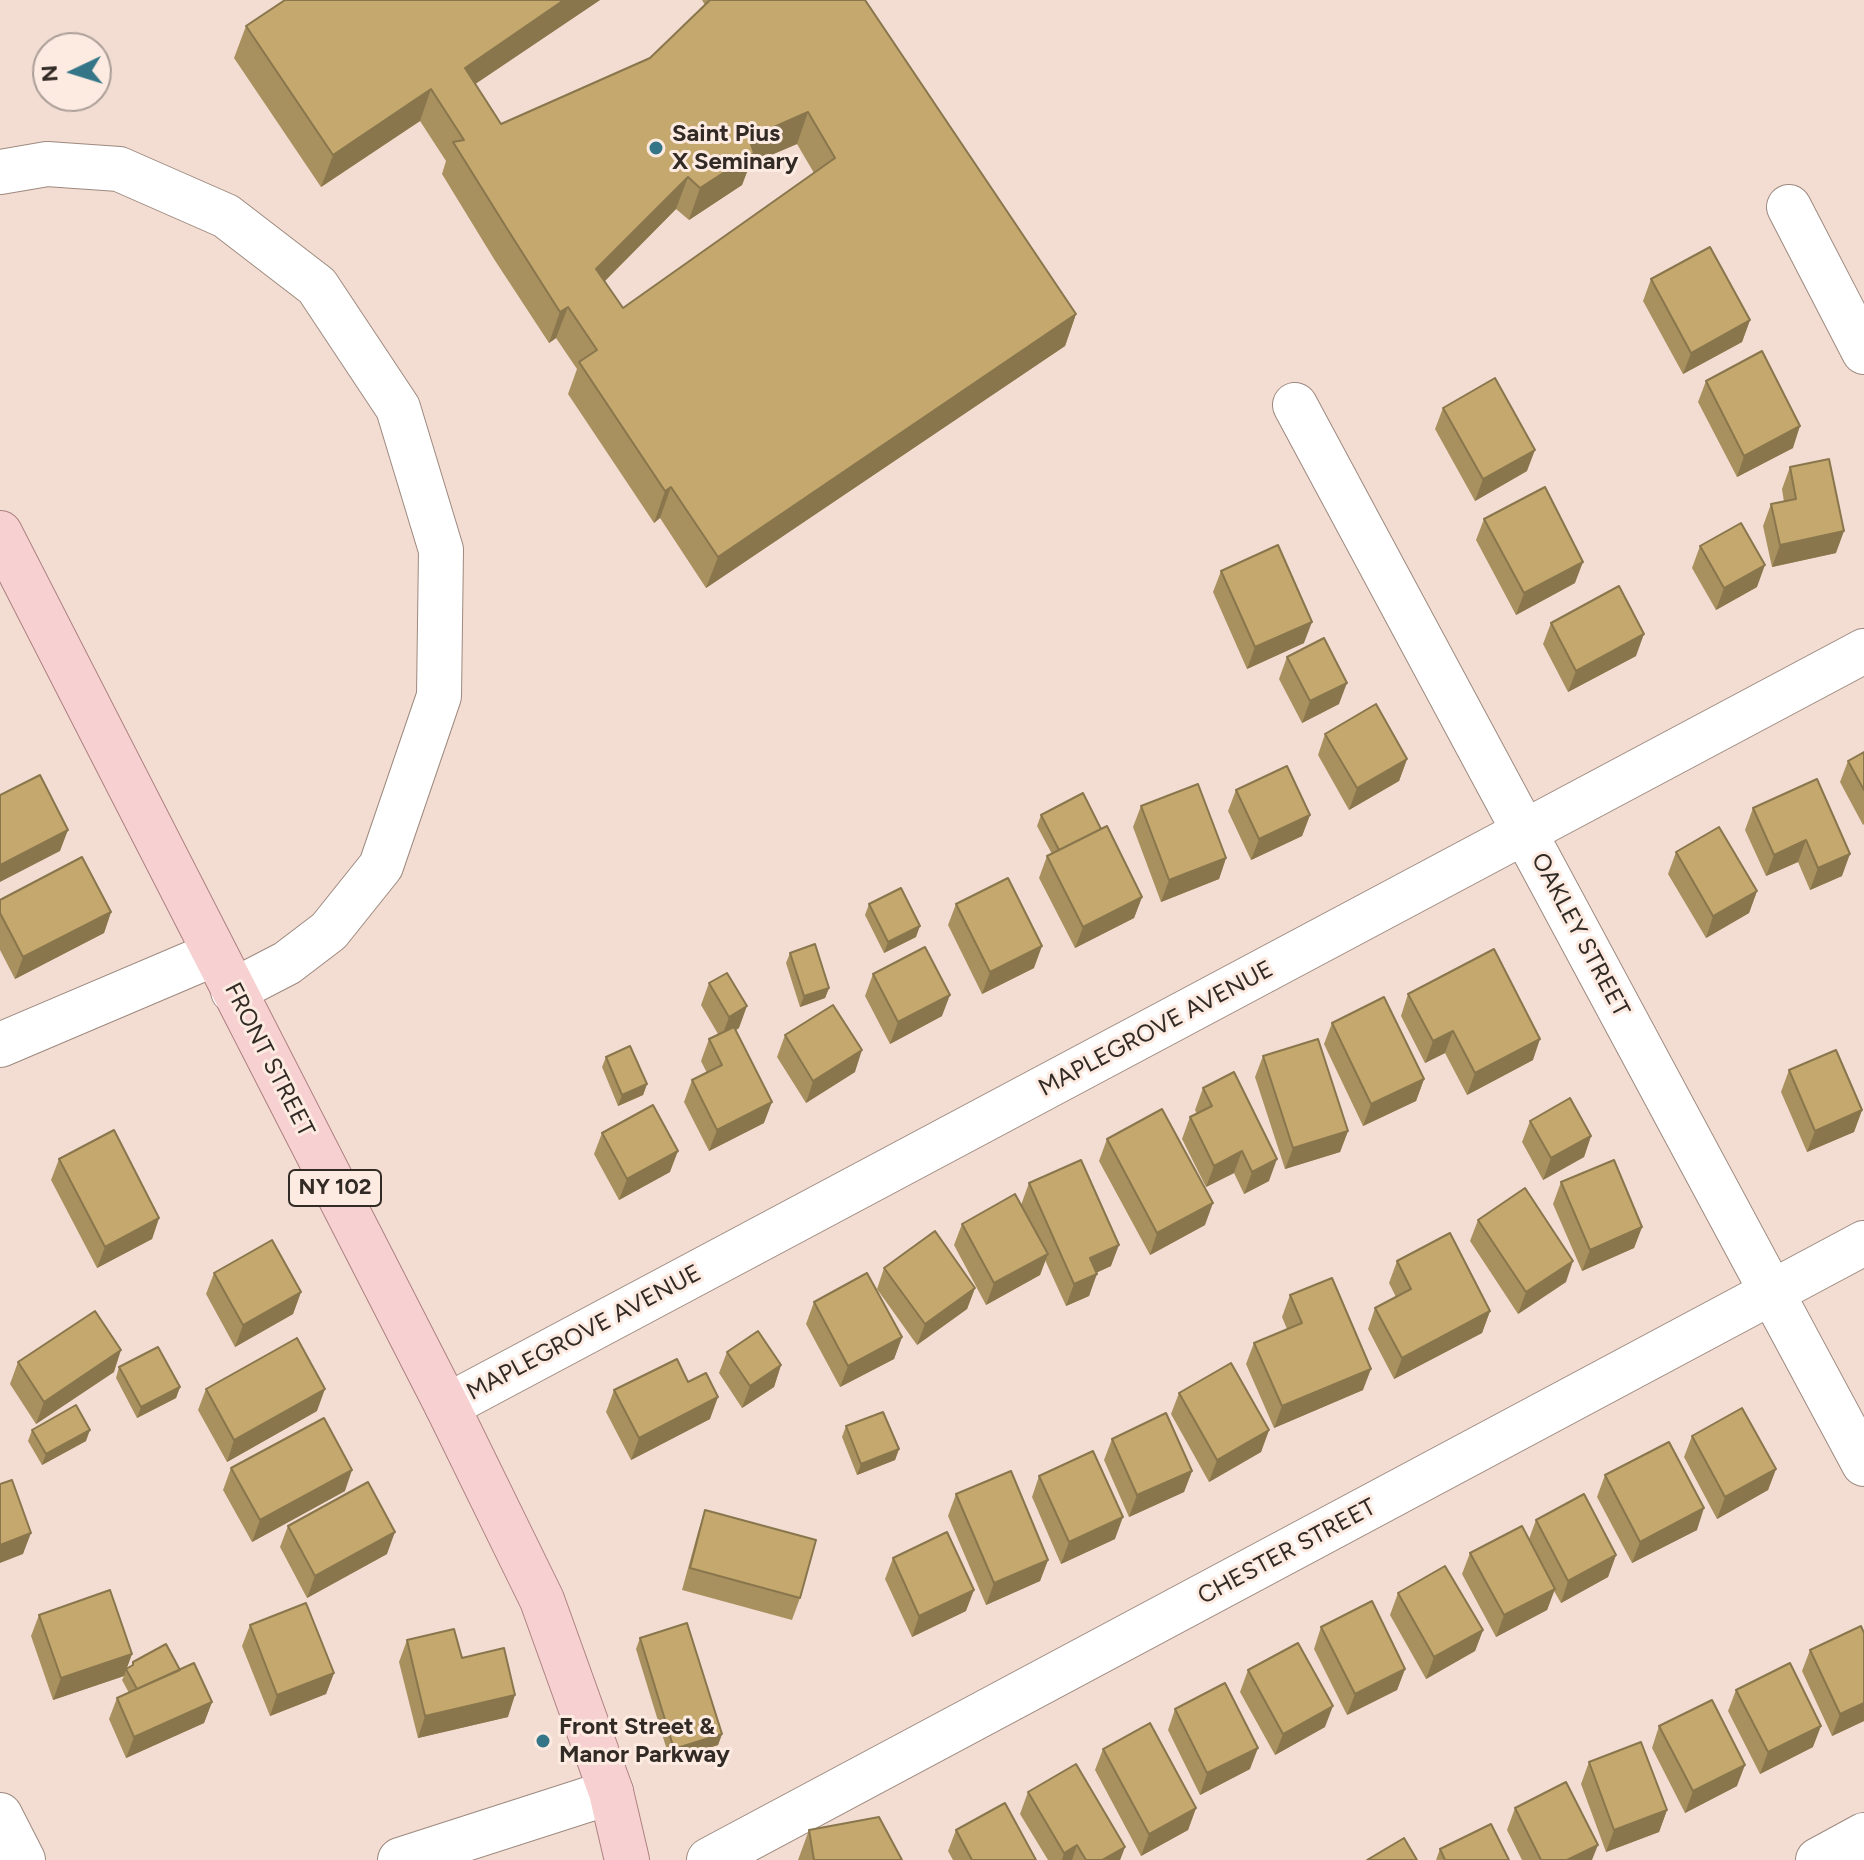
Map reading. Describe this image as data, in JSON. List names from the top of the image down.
{
  "streets": {
    "main road": ["FRONT STREET", "NY 102"],
    "street": ["OAKLEY STREET", "MAPLEGROVE AVENUE", "CHESTER STREET"]
  },
  "crossings": [
    ["OAKLEY STREET", "MAPLEGROVE AVENUE"],
    ["OAKLEY STREET", "CHESTER STREET"],
    ["MAPLEGROVE AVENUE", "FRONT STREET"]
  ],
  "places": ["Saint Pius X Seminary", "Front Street & Manor Parkway"],
  "north": "left"
}
